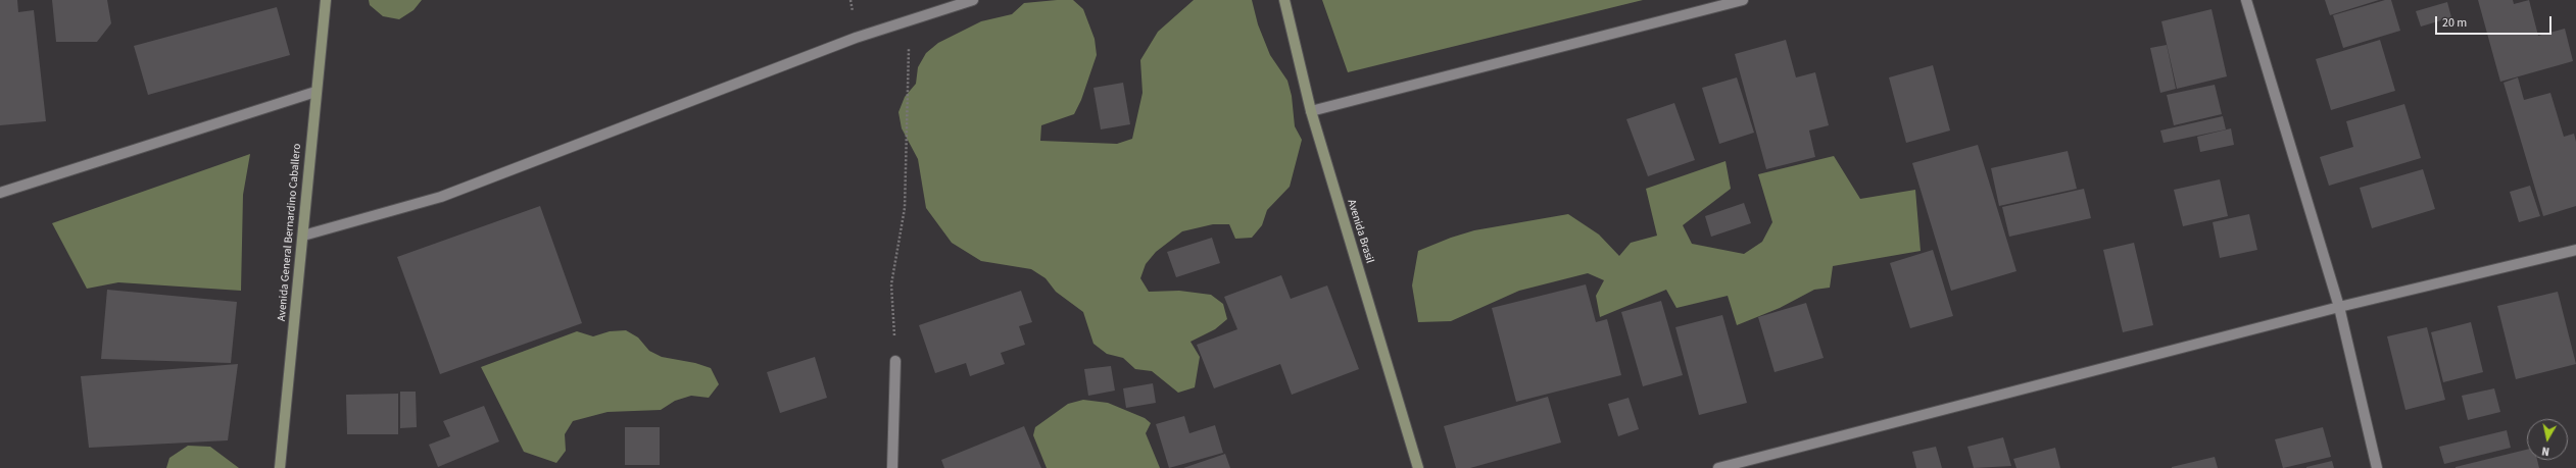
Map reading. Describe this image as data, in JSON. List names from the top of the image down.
{
  "streets": {
    "street": ["Avenida Brasil", "Avenida General Bernardino Caballero"]
  },
  "scale_bar": "20 m",
  "north": "bottom"
}
